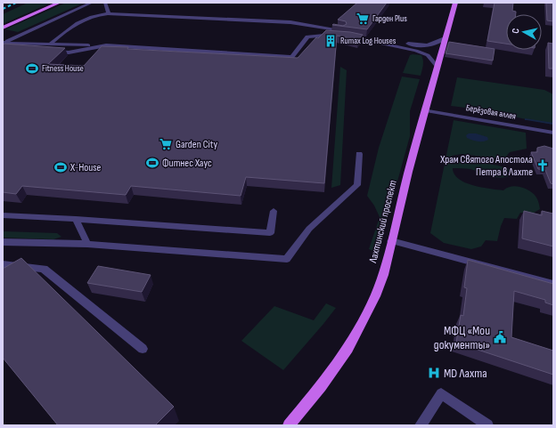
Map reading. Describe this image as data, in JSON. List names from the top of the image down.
{
  "streets": {
    "main road": ["Лахтинский проспект"],
    "street": ["Берёзовая аллея"]
  },
  "crossings": [
    ["Берёзовая аллея", "Лахтинский проспект"]
  ],
  "places": {
    "supermarket": ["Гарден Plus", "Garden City"],
    "building": ["Rumax Log Houses"],
    "sports": ["Fitness House", "Фитнес Хаус", "X-House"],
    "church": ["Храм Святого Апостола Петра в Лахте"],
    "public building": ["МФЦ «Мои документы»"],
    "hospital": ["MD Лахта"]
  },
  "north": "left"
}
